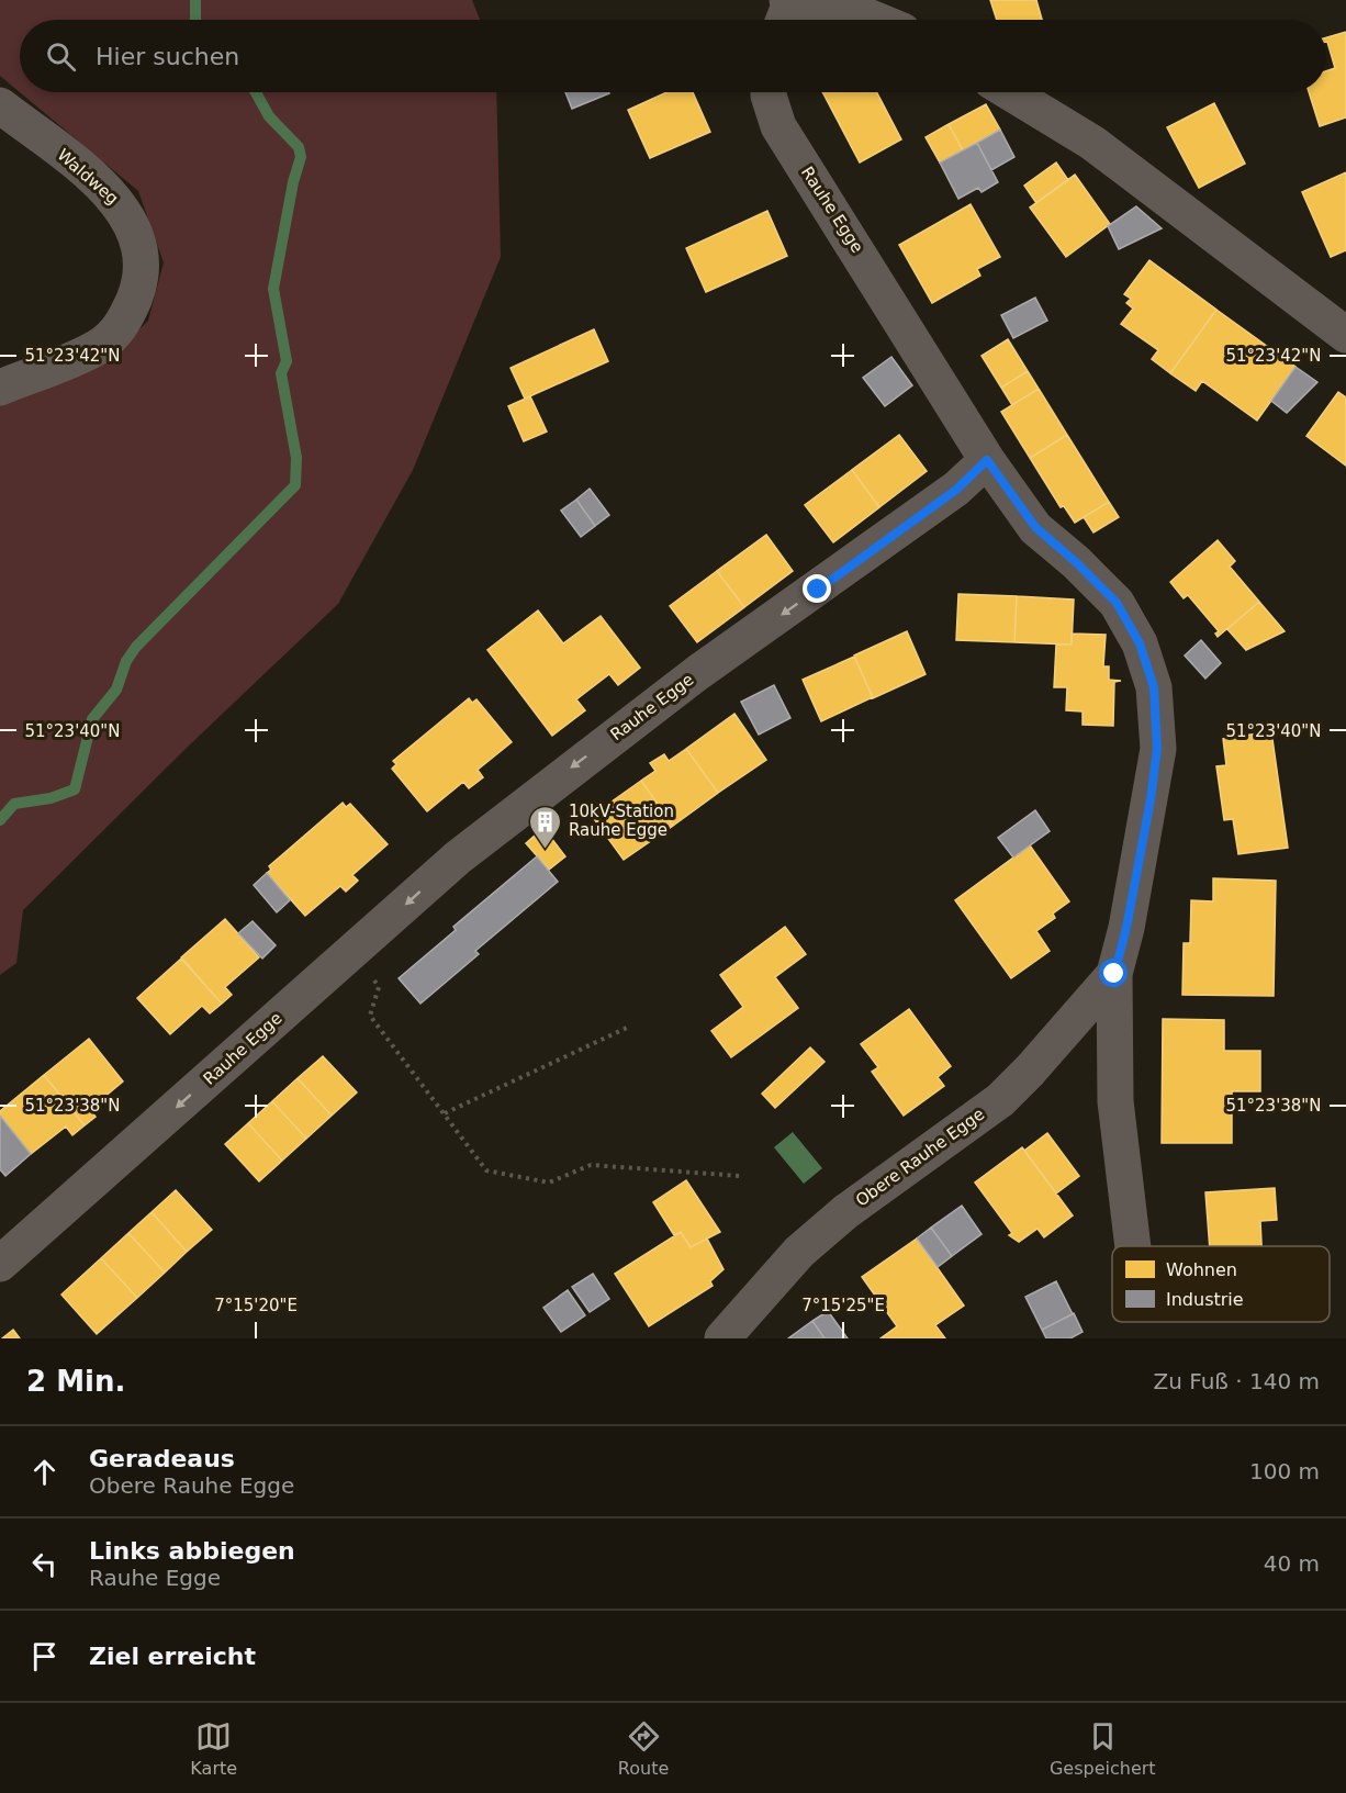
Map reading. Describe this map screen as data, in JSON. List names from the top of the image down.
{
  "streets": {
    "street": ["Waldweg", "Rauhe Egge", "Obere Rauhe Egge"]
  },
  "crossings": [
    ["Rauhe Egge", "Obere Rauhe Egge"]
  ],
  "one_way": ["Rauhe Egge"],
  "places": {
    "building": ["10kV-Station Rauhe Egge"]
  },
  "legend": ["Wohnen", "Industrie"],
  "page": {
    "search": "Hier suchen",
    "heading": ["2 Min.", "Zu Fuß · 140 m"],
    "list": [
      ["Geradeaus", "Obere Rauhe Egge", "100 m"],
      ["Links abbiegen", "Rauhe Egge", "40 m"],
      "Ziel erreicht"
    ],
    "nav": ["Karte", "Route", "Gespeichert"]
  },
  "coordinates": [
    "51°23'42\"N",
    "51°23'40\"N",
    "51°23'38\"N",
    "7°15'20\"E",
    "7°15'25\"E"
  ]
}
